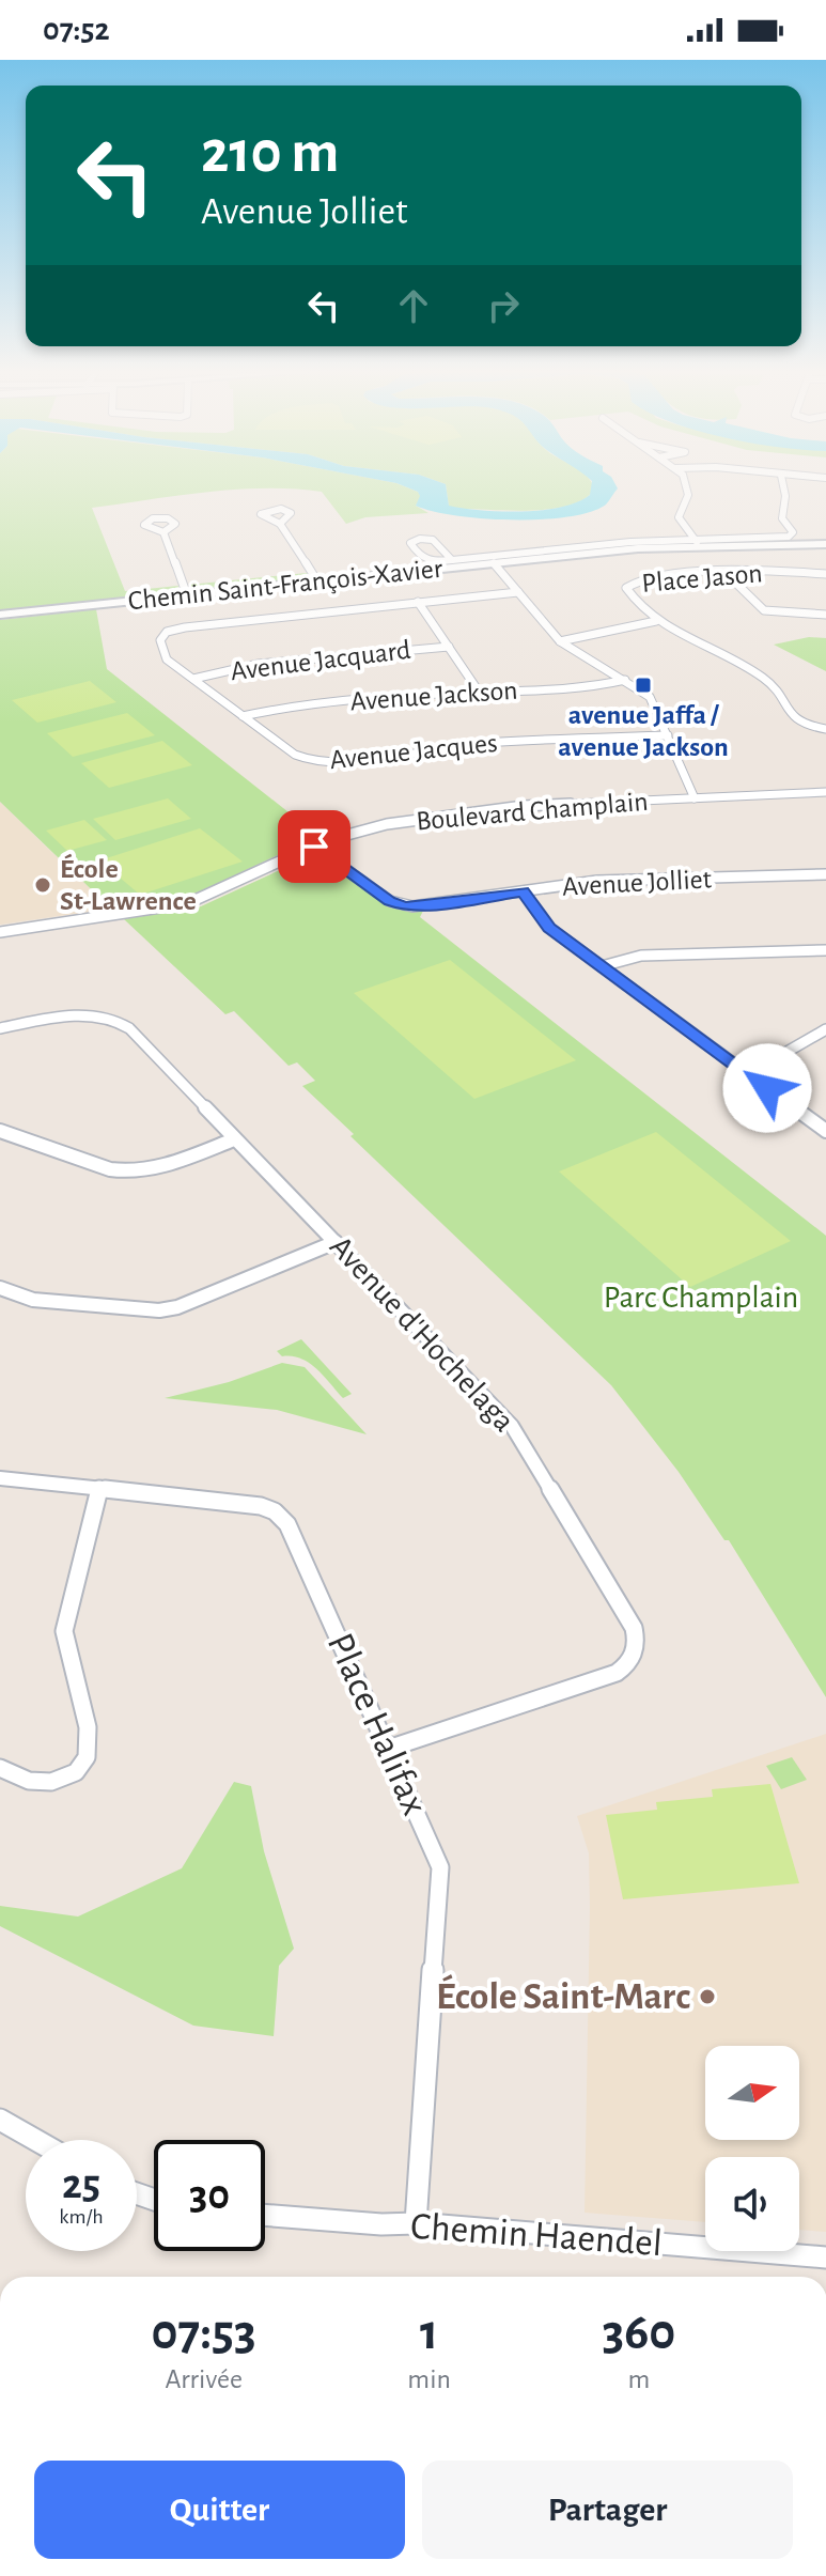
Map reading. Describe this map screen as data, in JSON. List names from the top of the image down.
{
  "streets": {
    "street": [
      "Place Jason",
      "Chemin Saint-François-Xavier",
      "Avenue Jacquard",
      "Avenue Jackson",
      "Avenue Jacques",
      "Boulevard Champlain",
      "Avenue Jolliet",
      "Avenue d'Hochelaga",
      "Place Halifax",
      "Chemin Haendel"
    ]
  },
  "crossings": [
    ["Avenue Jacquard", "Avenue Jacques"],
    ["Avenue Jackson", "Avenue Jacques"],
    ["Boulevard Champlain", "Avenue Jolliet"],
    ["Avenue d'Hochelaga", "Place Halifax"],
    ["Place Halifax", "Chemin Haendel"]
  ],
  "parks": ["Parc Champlain"],
  "places": {
    "transit": ["avenue Jaffa / avenue Jackson"],
    "other": ["École St-Lawrence", "École Saint-Marc"]
  },
  "north": "right",
  "page": {
    "status": "07:52",
    "turn": ["210 m", "Avenue Jolliet"],
    "speed": "25 km/h",
    "limit": "30",
    "eta": [
      "07:53",
      "Arrivée",
      "1",
      "min",
      "360",
      "m"
    ],
    "buttons": ["Quitter", "Partager"]
  }
}
